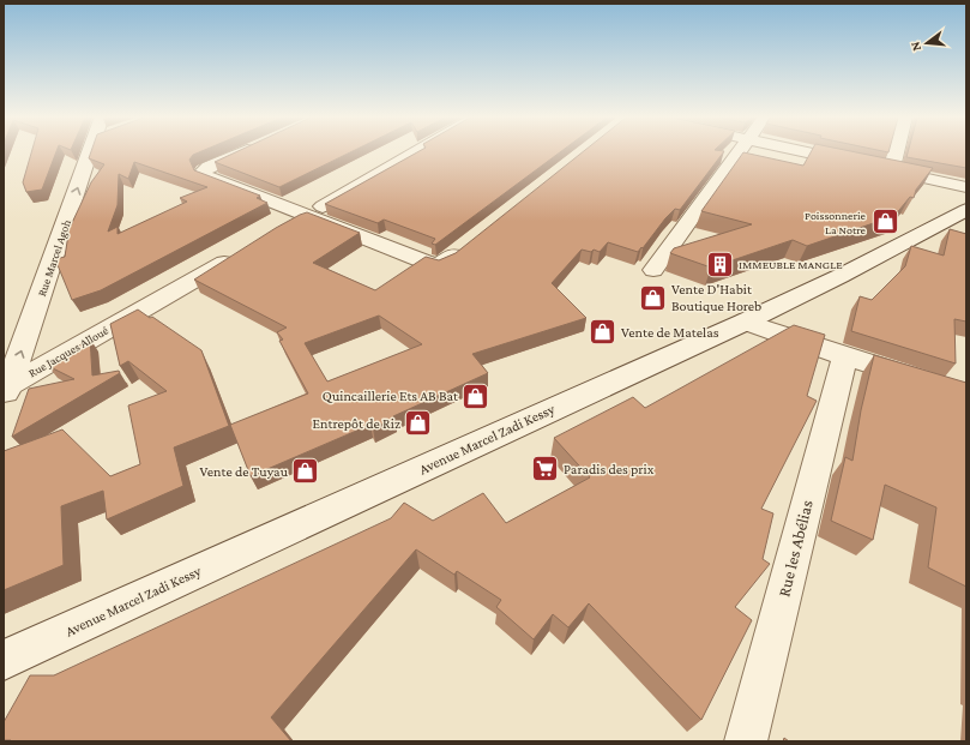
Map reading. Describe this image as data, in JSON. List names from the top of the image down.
{
  "streets": {
    "street": [
      "Rue Marcel Agoh",
      "Rue Jacques Alloué",
      "Avenue Marcel Zadi Kessy",
      "Rue les Abélias"
    ]
  },
  "crossings": [
    ["Rue Marcel Agoh", "Rue Jacques Alloué"]
  ],
  "one_way": ["Rue Marcel Agoh"],
  "places": {
    "shop": [
      "Poissonnerie La Notre",
      "Vente D'Habit Boutique Horeb",
      "Vente de Matelas",
      "Quincaillerie Ets AB Bat",
      "Entrepôt de Riz",
      "Vente de Tuyau"
    ],
    "building": ["IMMEUBLE MANGLE"],
    "supermarket": ["Paradis des prix"]
  },
  "north": "left"
}
